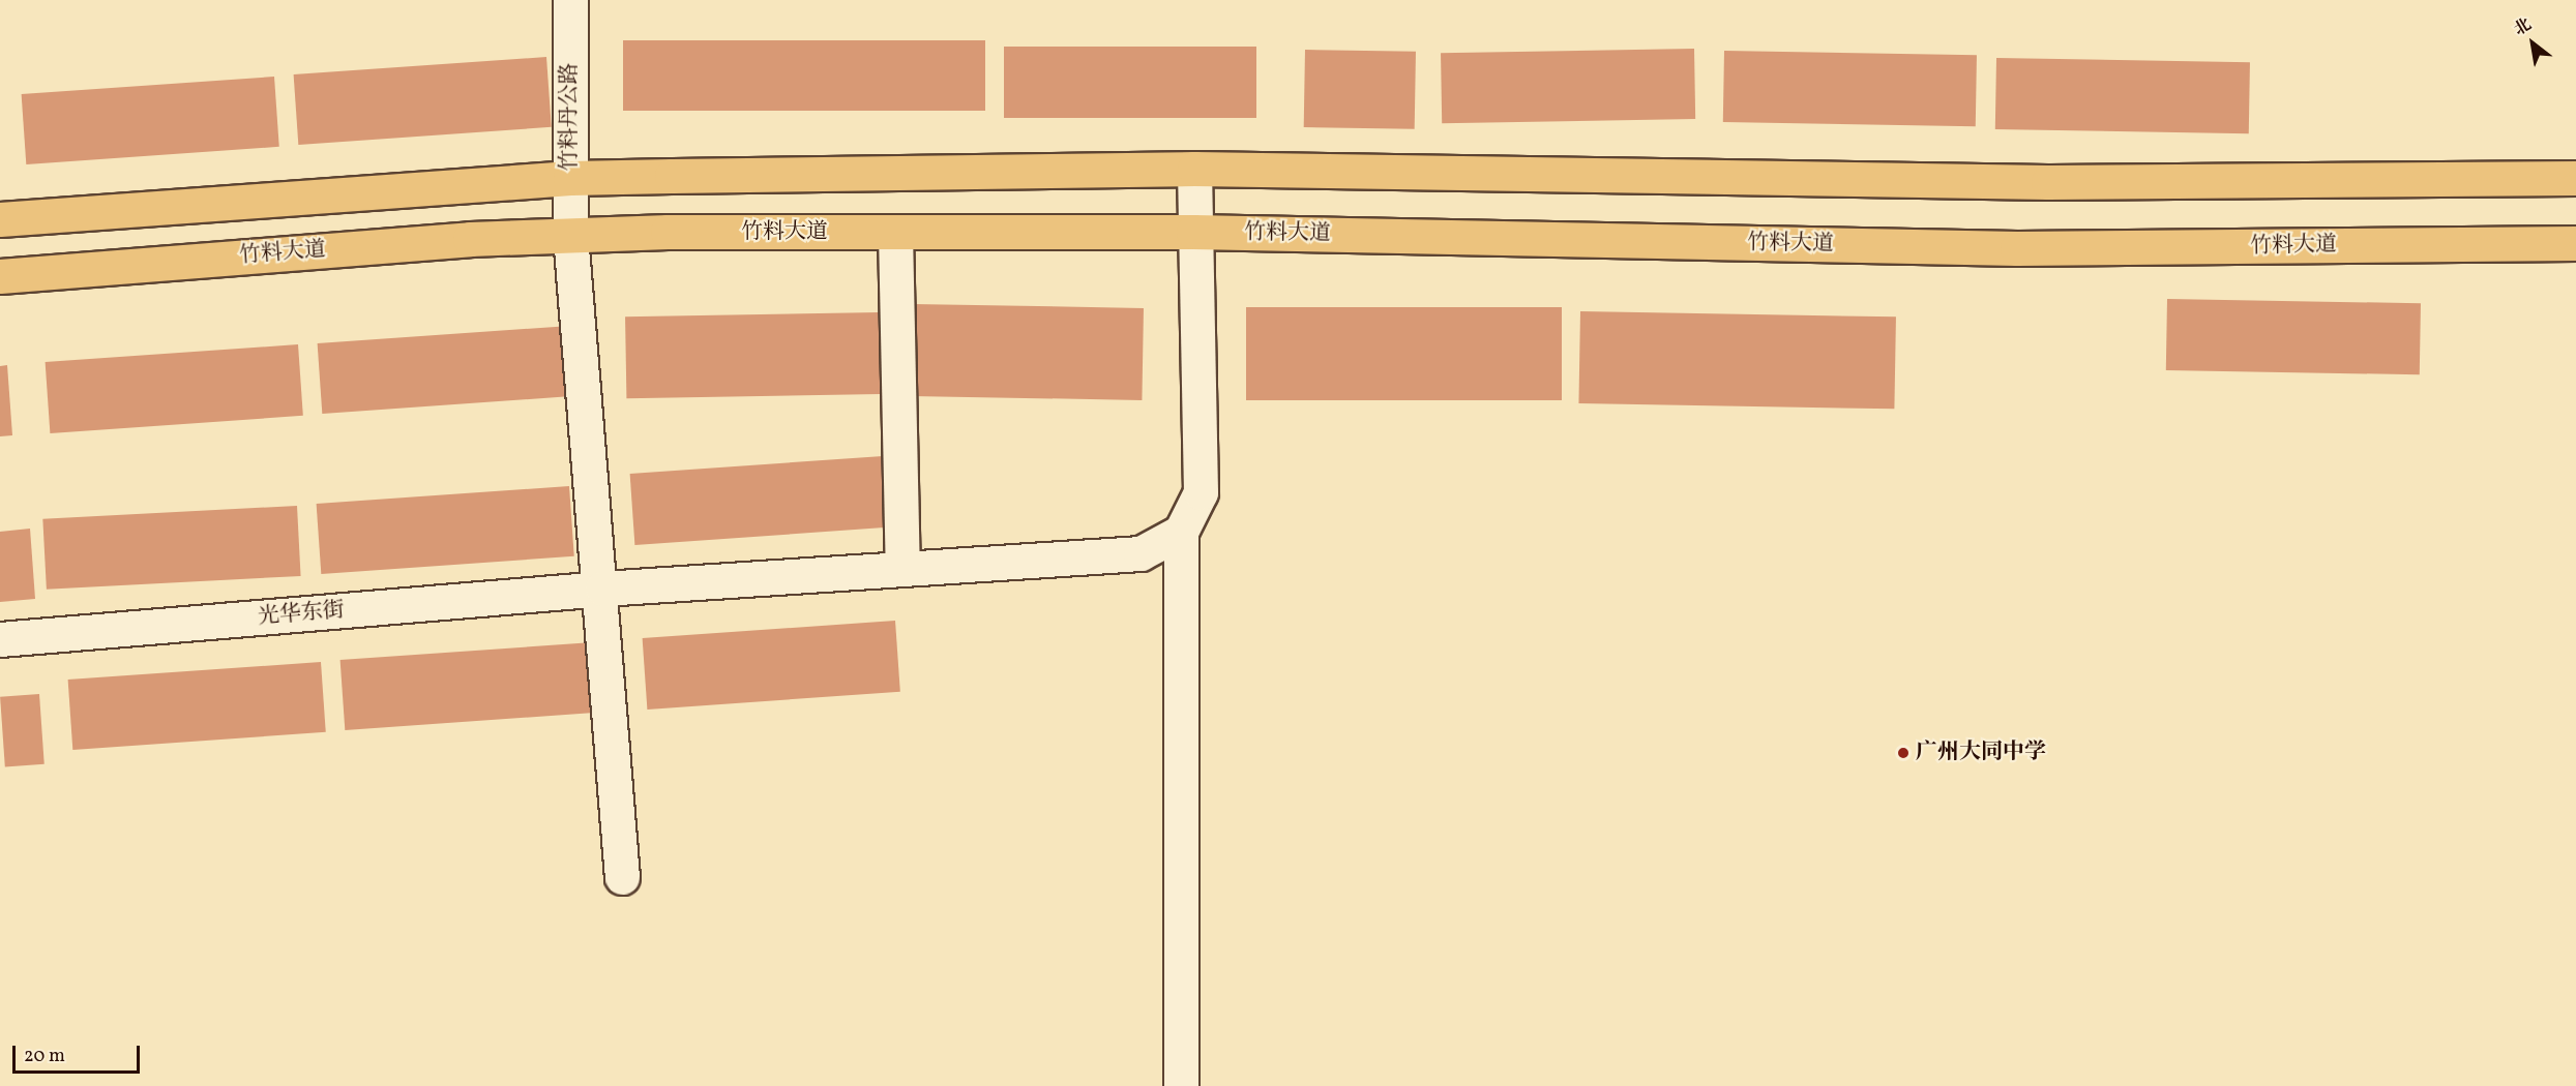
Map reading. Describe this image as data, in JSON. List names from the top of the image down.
{
  "streets": {
    "main road": ["竹料大道"],
    "street": ["竹料丹公路", "光华东街"]
  },
  "crossings": [
    ["竹料丹公路", "竹料大道"],
    ["竹料丹公路", "光华东街"]
  ],
  "places": ["广州大同中学"],
  "scale_bar": "20 m",
  "north": "top left"
}
